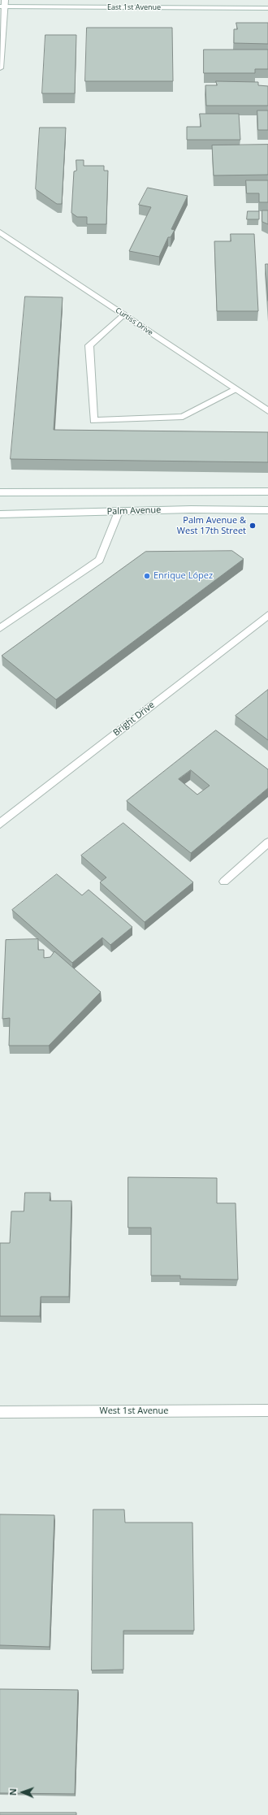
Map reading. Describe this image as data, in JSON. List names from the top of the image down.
{
  "streets": {
    "street": [
      "East 1st Avenue",
      "Curtiss Drive",
      "Palm Avenue",
      "Bright Drive",
      "West 1st Avenue"
    ]
  },
  "places": ["Palm Avenue & West 17th Street", "Enrique López"],
  "north": "left"
}
